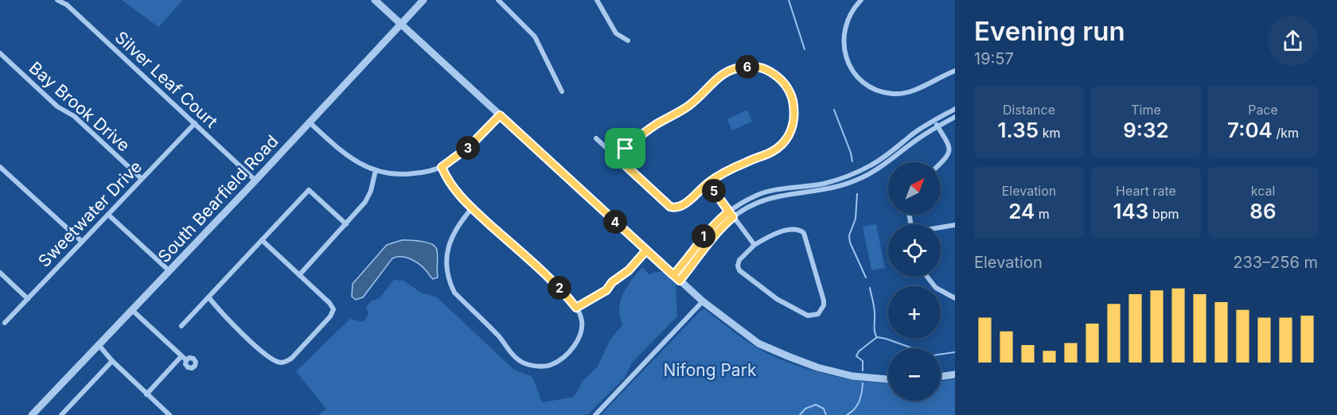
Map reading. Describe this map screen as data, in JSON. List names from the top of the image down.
{
  "streets": {
    "street": [
      "Silver Leaf Court",
      "Bay Brook Drive",
      "South Bearfield Road",
      "Sweetwater Drive"
    ]
  },
  "crossings": [
    ["Silver Leaf Court", "South Bearfield Road"],
    ["Silver Leaf Court", "Sweetwater Drive"],
    ["Bay Brook Drive", "Sweetwater Drive"]
  ],
  "parks": ["Nifong Park"],
  "north": "top right",
  "page": {
    "heading": ["Evening run", "19:57"],
    "pins": [
      "6",
      "3",
      "5",
      "4",
      "1",
      "2"
    ],
    "stats": [
      ["Distance", "1.35 km"],
      ["Time", "9:32"],
      ["Pace", "7:04 /km"],
      ["Elevation", "24 m"],
      ["Heart rate", "143 bpm"],
      ["kcal", "86"]
    ],
    "map_buttons": ["+", "−"],
    "chart": ["Elevation", "233–256 m"]
  }
}
